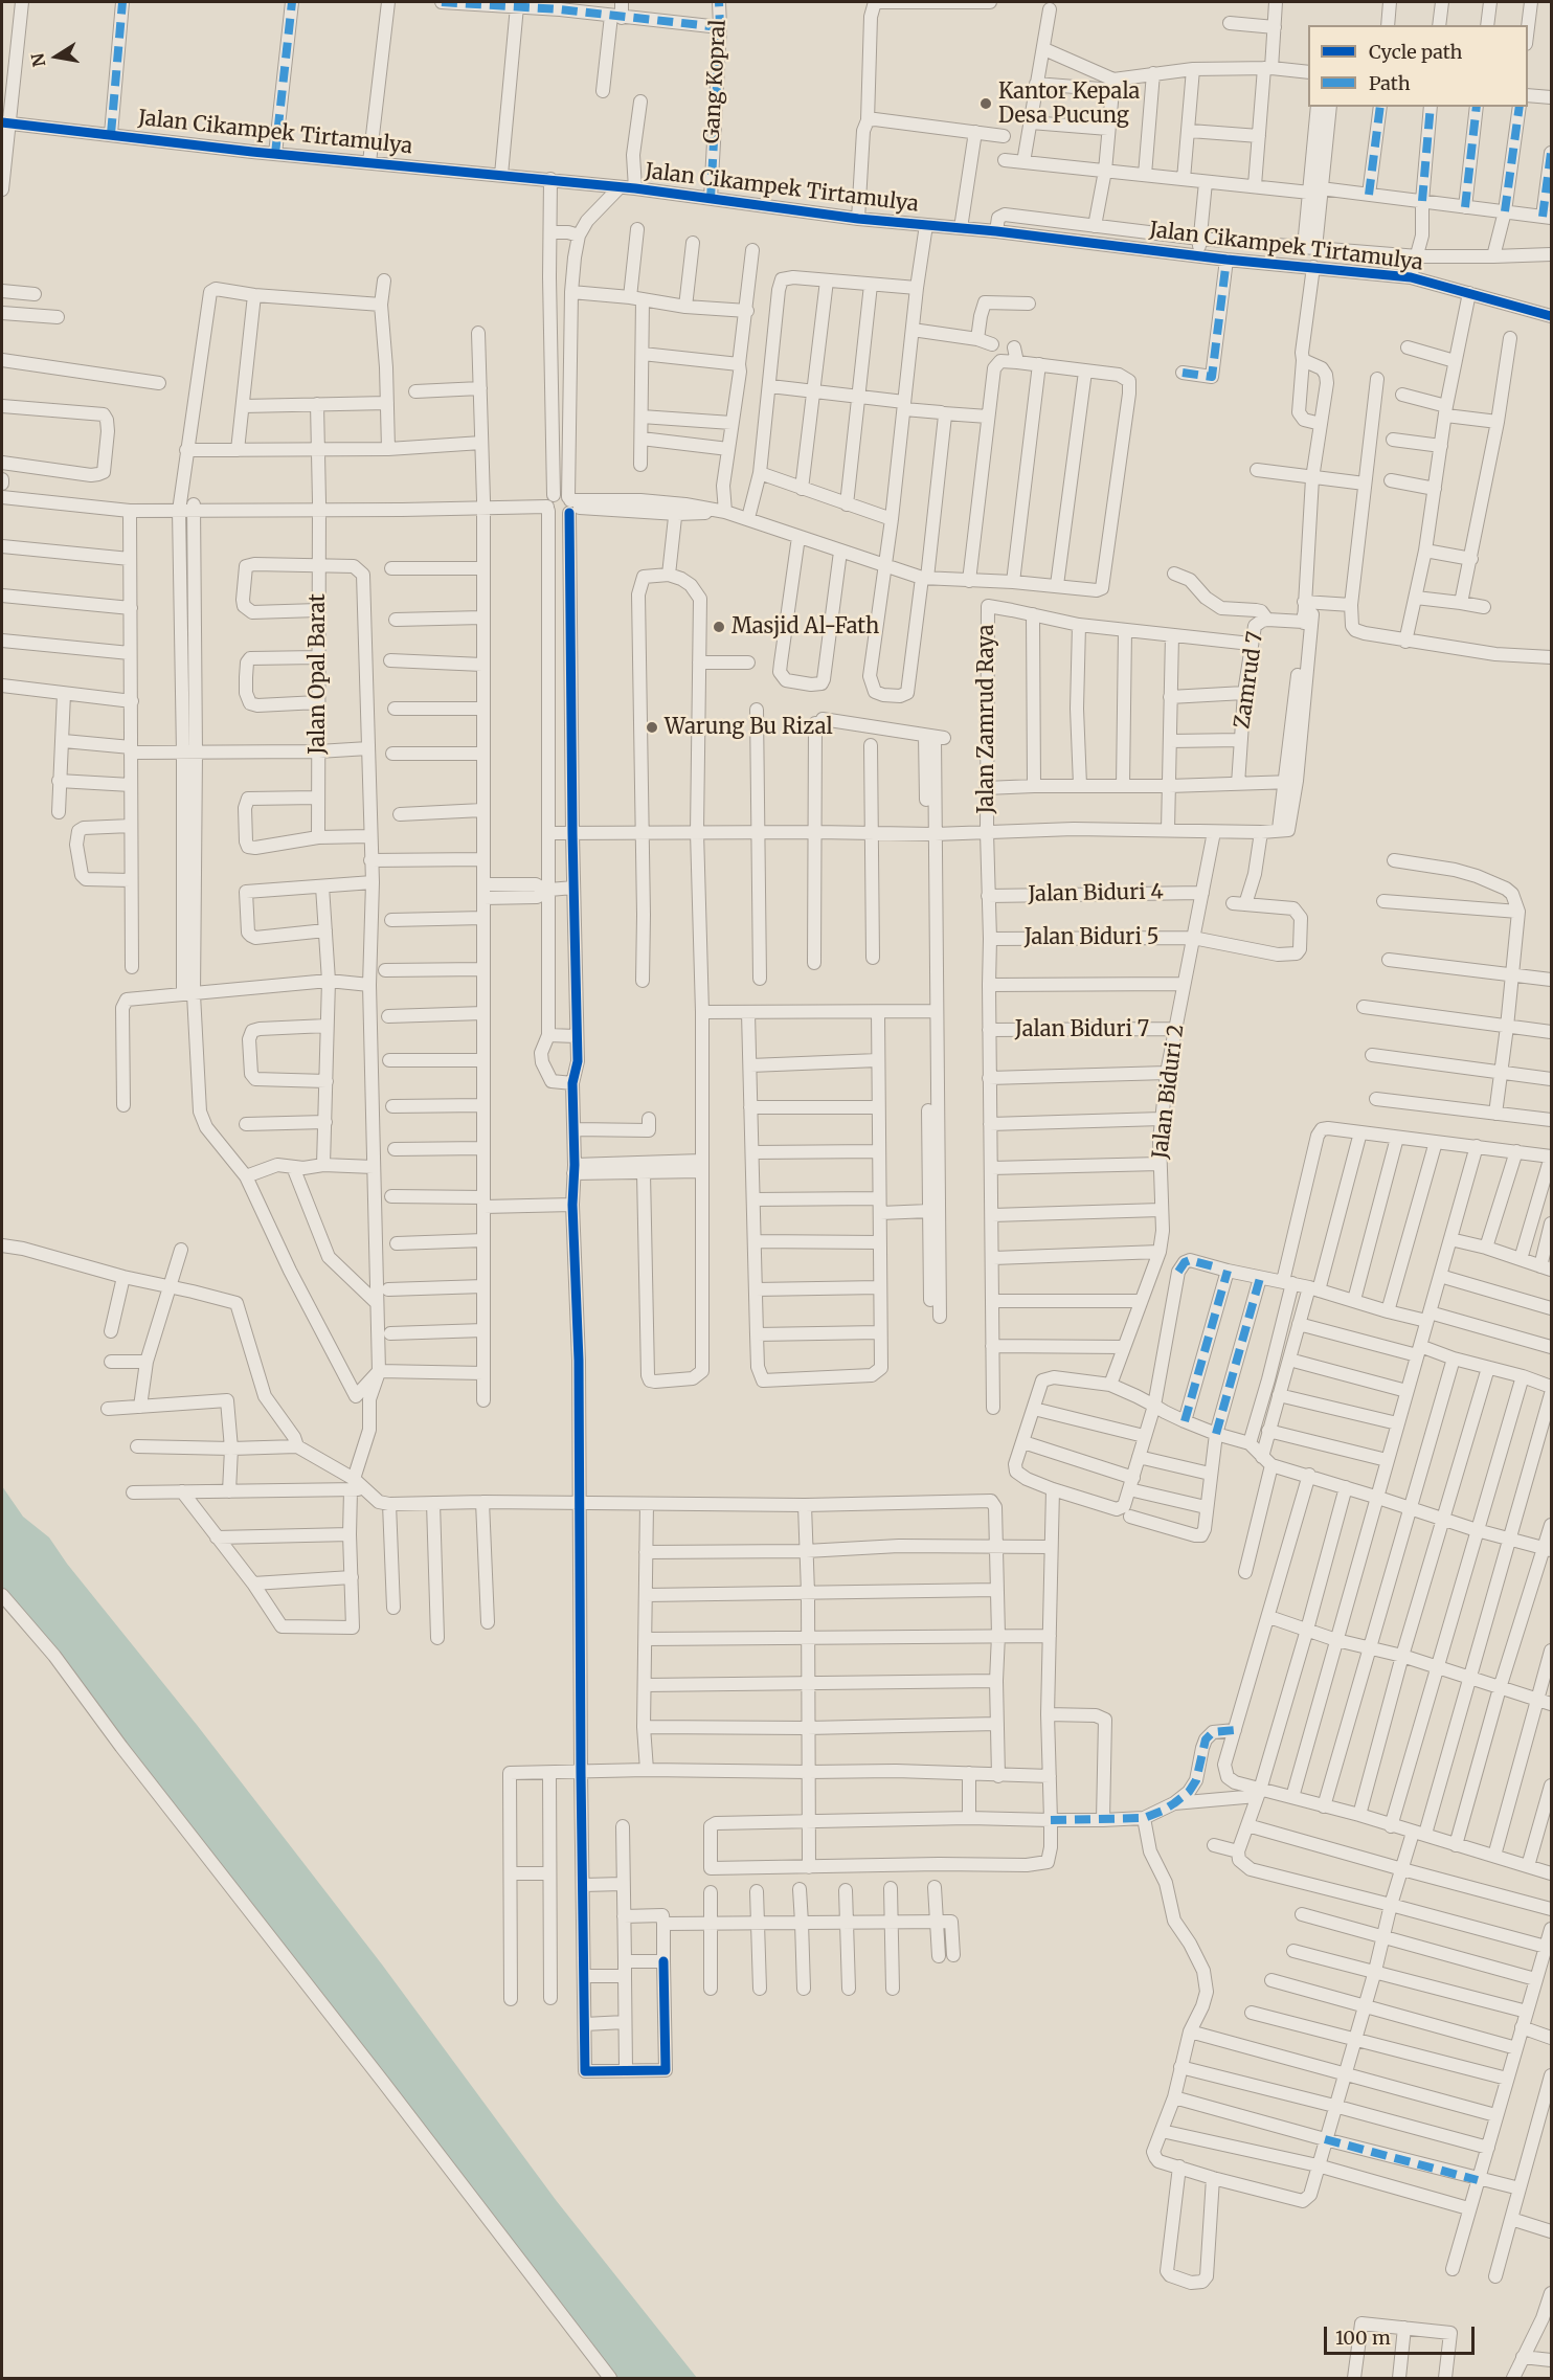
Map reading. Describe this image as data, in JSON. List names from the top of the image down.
{
  "streets": {
    "street": [
      "Gang Kopral",
      "Jalan Cikampek Tirtamulya",
      "Jalan Opal Barat",
      "Zamrud 7",
      "Jalan Zamrud Raya",
      "Jalan Biduri 4",
      "Jalan Biduri 5",
      "Jalan Biduri 7",
      "Jalan Biduri 2"
    ]
  },
  "crossings": [
    ["Gang Kopral", "Jalan Cikampek Tirtamulya"],
    ["Jalan Zamrud Raya", "Jalan Biduri 4"],
    ["Jalan Zamrud Raya", "Jalan Biduri 5"],
    ["Jalan Zamrud Raya", "Jalan Biduri 7"],
    ["Jalan Biduri 4", "Jalan Biduri 2"],
    ["Jalan Biduri 5", "Jalan Biduri 2"],
    ["Jalan Biduri 7", "Jalan Biduri 2"]
  ],
  "places": ["Kantor Kepala Desa Pucung", "Masjid Al-Fath", "Warung Bu Rizal"],
  "legend": ["Cycle path", "Path"],
  "scale_bar": "100 m",
  "north": "left"
}
